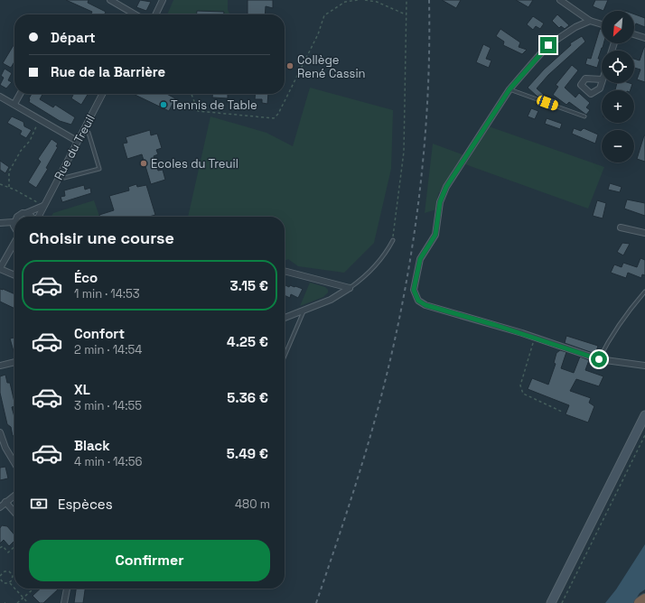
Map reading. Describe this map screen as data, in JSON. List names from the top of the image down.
{
  "streets": {
    "street": ["Rue du Treuil"]
  },
  "places": ["Collège René Cassin", "Tennis de Table", "Ecoles du Treuil"],
  "north": "bottom left",
  "page": {
    "map_buttons": ["+", "−"],
    "banner": ["Départ", "Rue de la Barrière"],
    "heading": "Choisir une course",
    "list": [
      {
        "name": "Éco",
        "note": "1 min · 14:53",
        "value": "3.15 €"
      },
      {
        "name": "Confort",
        "note": "2 min · 14:54",
        "value": "4.25 €"
      },
      {
        "name": "XL",
        "note": "3 min · 14:55",
        "value": "5.36 €"
      },
      {
        "name": "Black",
        "note": "4 min · 14:56",
        "value": "5.49 €"
      }
    ],
    "pay": ["Espèces", "480 m"],
    "buttons": "Confirmer"
  }
}
